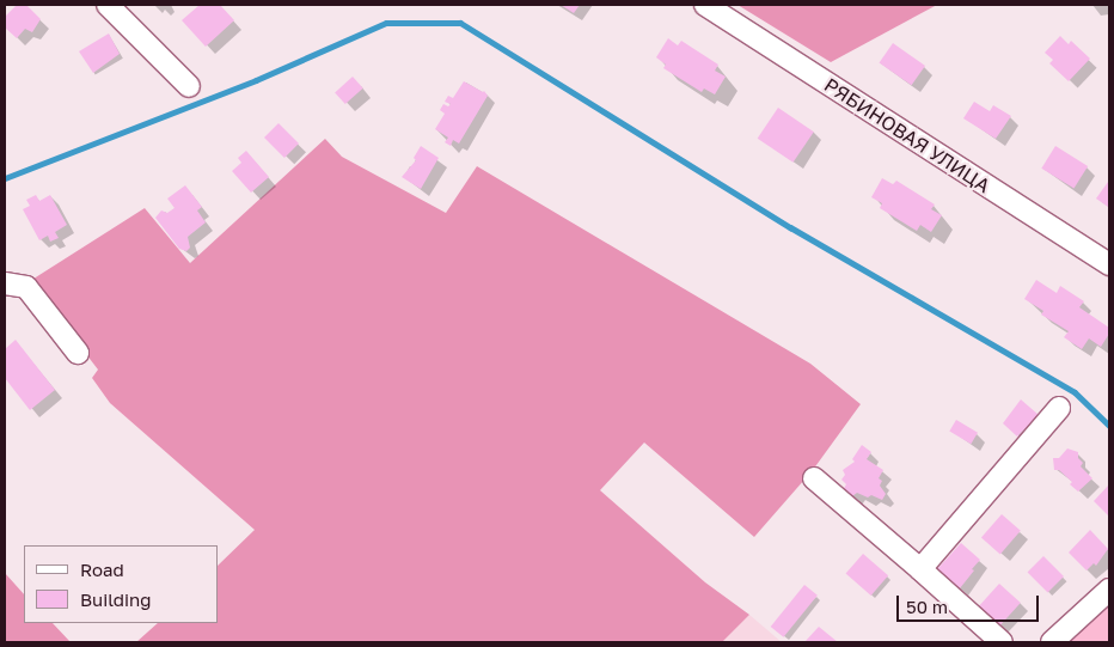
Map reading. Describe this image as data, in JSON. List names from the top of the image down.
{
  "streets": {
    "street": ["РЯБИНОВАЯ УЛИЦА"]
  },
  "legend": ["Road", "Building"],
  "scale_bar": "50 m"
}
